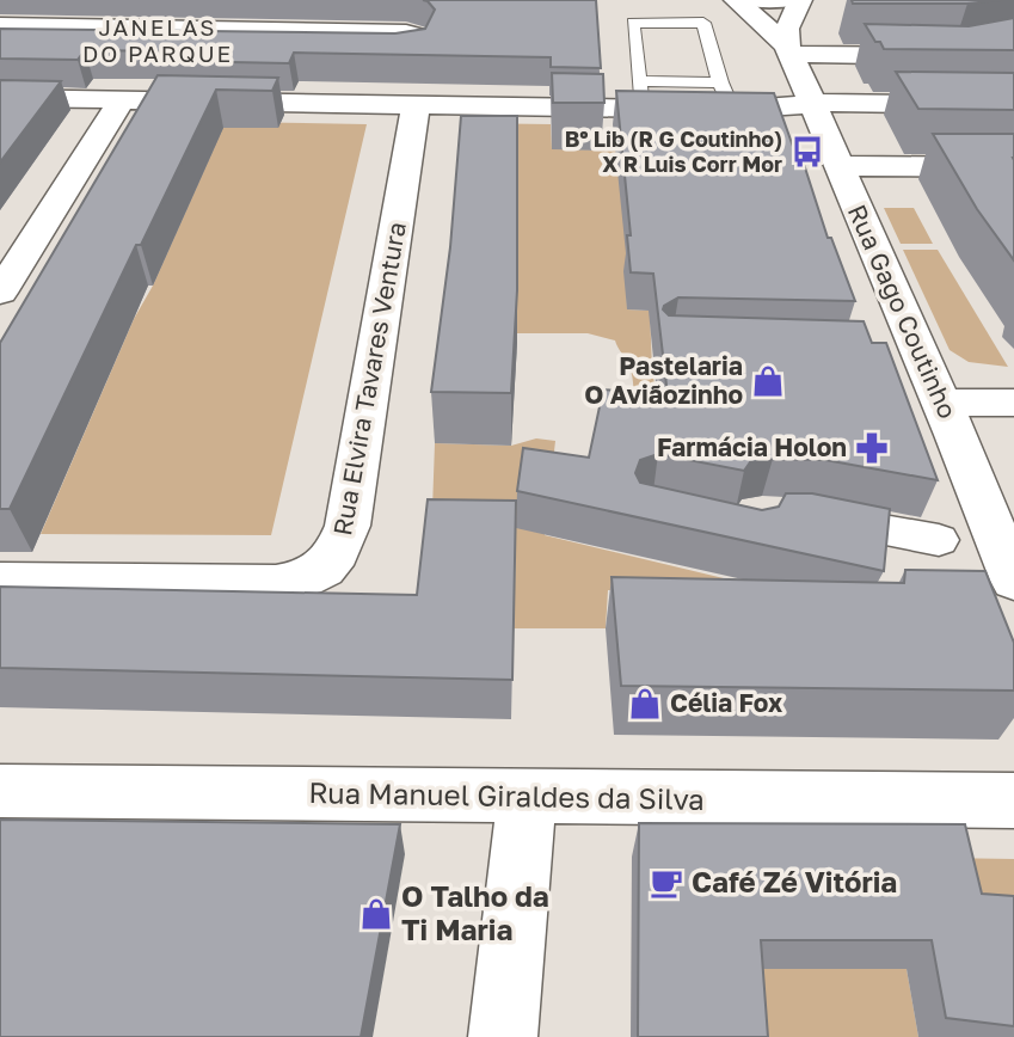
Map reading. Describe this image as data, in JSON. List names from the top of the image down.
{
  "streets": {
    "street": ["Rua Gago Coutinho", "Rua Elvira Tavares Ventura", "Rua Manuel Giraldes da Silva"]
  },
  "districts": ["JANELAS DO PARQUE"],
  "places": {
    "bus stop": ["Bº Lib (R G Coutinho) X R Luis Corr Mor"],
    "shop": ["Pastelaria O Aviãozinho", "Célia Fox", "O Talho da Ti Maria"],
    "pharmacy": ["Farmácia Holon"],
    "cafe": ["Café Zé Vitória"]
  }
}
